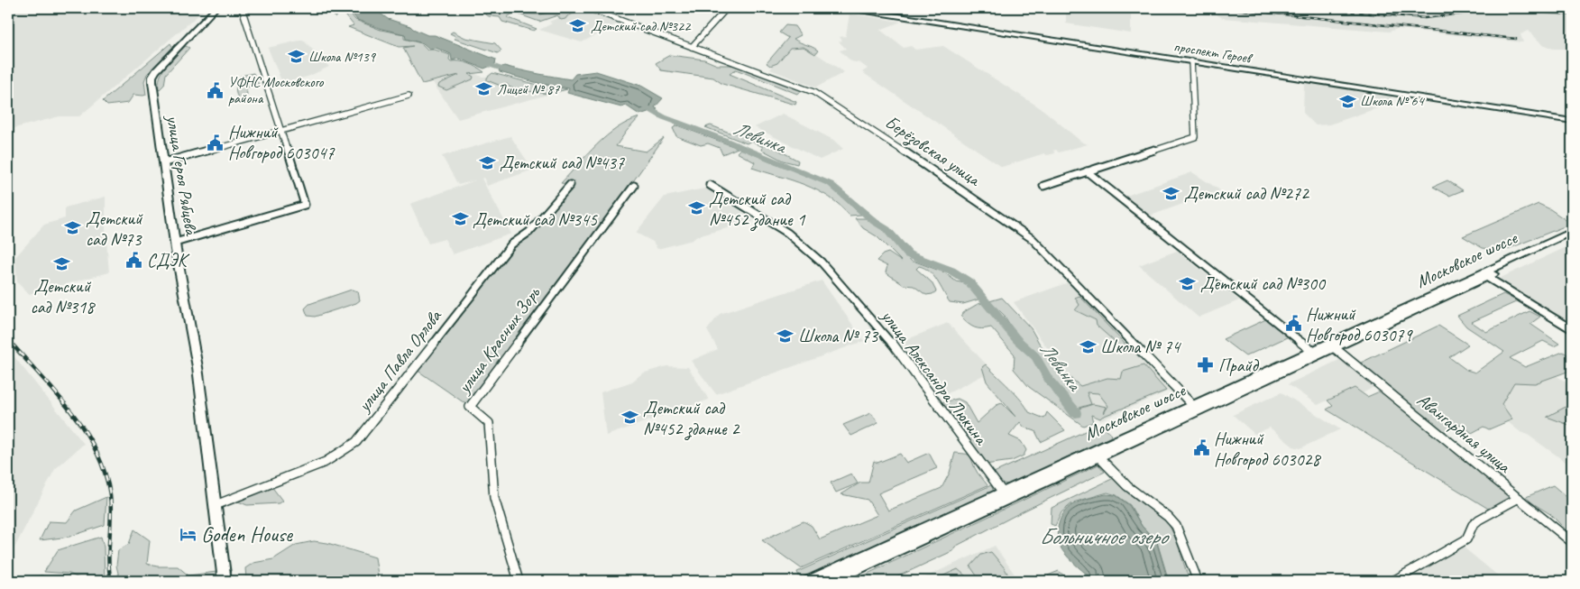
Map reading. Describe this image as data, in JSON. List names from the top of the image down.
{
  "streets": {
    "main road": ["проспект Героев", "улица Героя Рябцева", "Московское шоссе"],
    "street": [
      "Берёзовская улица",
      "улица Красных Зорь",
      "улица Павла Орлова",
      "улица Александра Люкина",
      "Авангардная улица"
    ]
  },
  "crossings": [
    ["Берёзовская улица", "Московское шоссе"],
    ["улица Героя Рябцева", "улица Павла Орлова"],
    ["Московское шоссе", "улица Александра Люкина"],
    ["Московское шоссе", "Авангардная улица"]
  ],
  "water": ["Левинка", "Больничное озеро"],
  "places": {
    "school or university": [
      "Детский сад №322",
      "Школа №139",
      "Лицей № 87",
      "Школа № 64",
      "Детский сад №437",
      "Детский сад №272",
      "Детский сад №452 здание 1",
      "Детский сад №345",
      "Детский сад №73",
      "Детский сад №318",
      "Детский сад №300",
      "Школа № 73",
      "Школа № 74",
      "Детский сад №452 здание 2"
    ],
    "public building": [
      "УФНС Московского района",
      "Нижний Новгород 603047",
      "СДЭК",
      "Нижний Новгород 603079",
      "Нижний Новгород 603028"
    ],
    "pharmacy": ["Прайд"],
    "hotel": ["Goden House"]
  }
}
